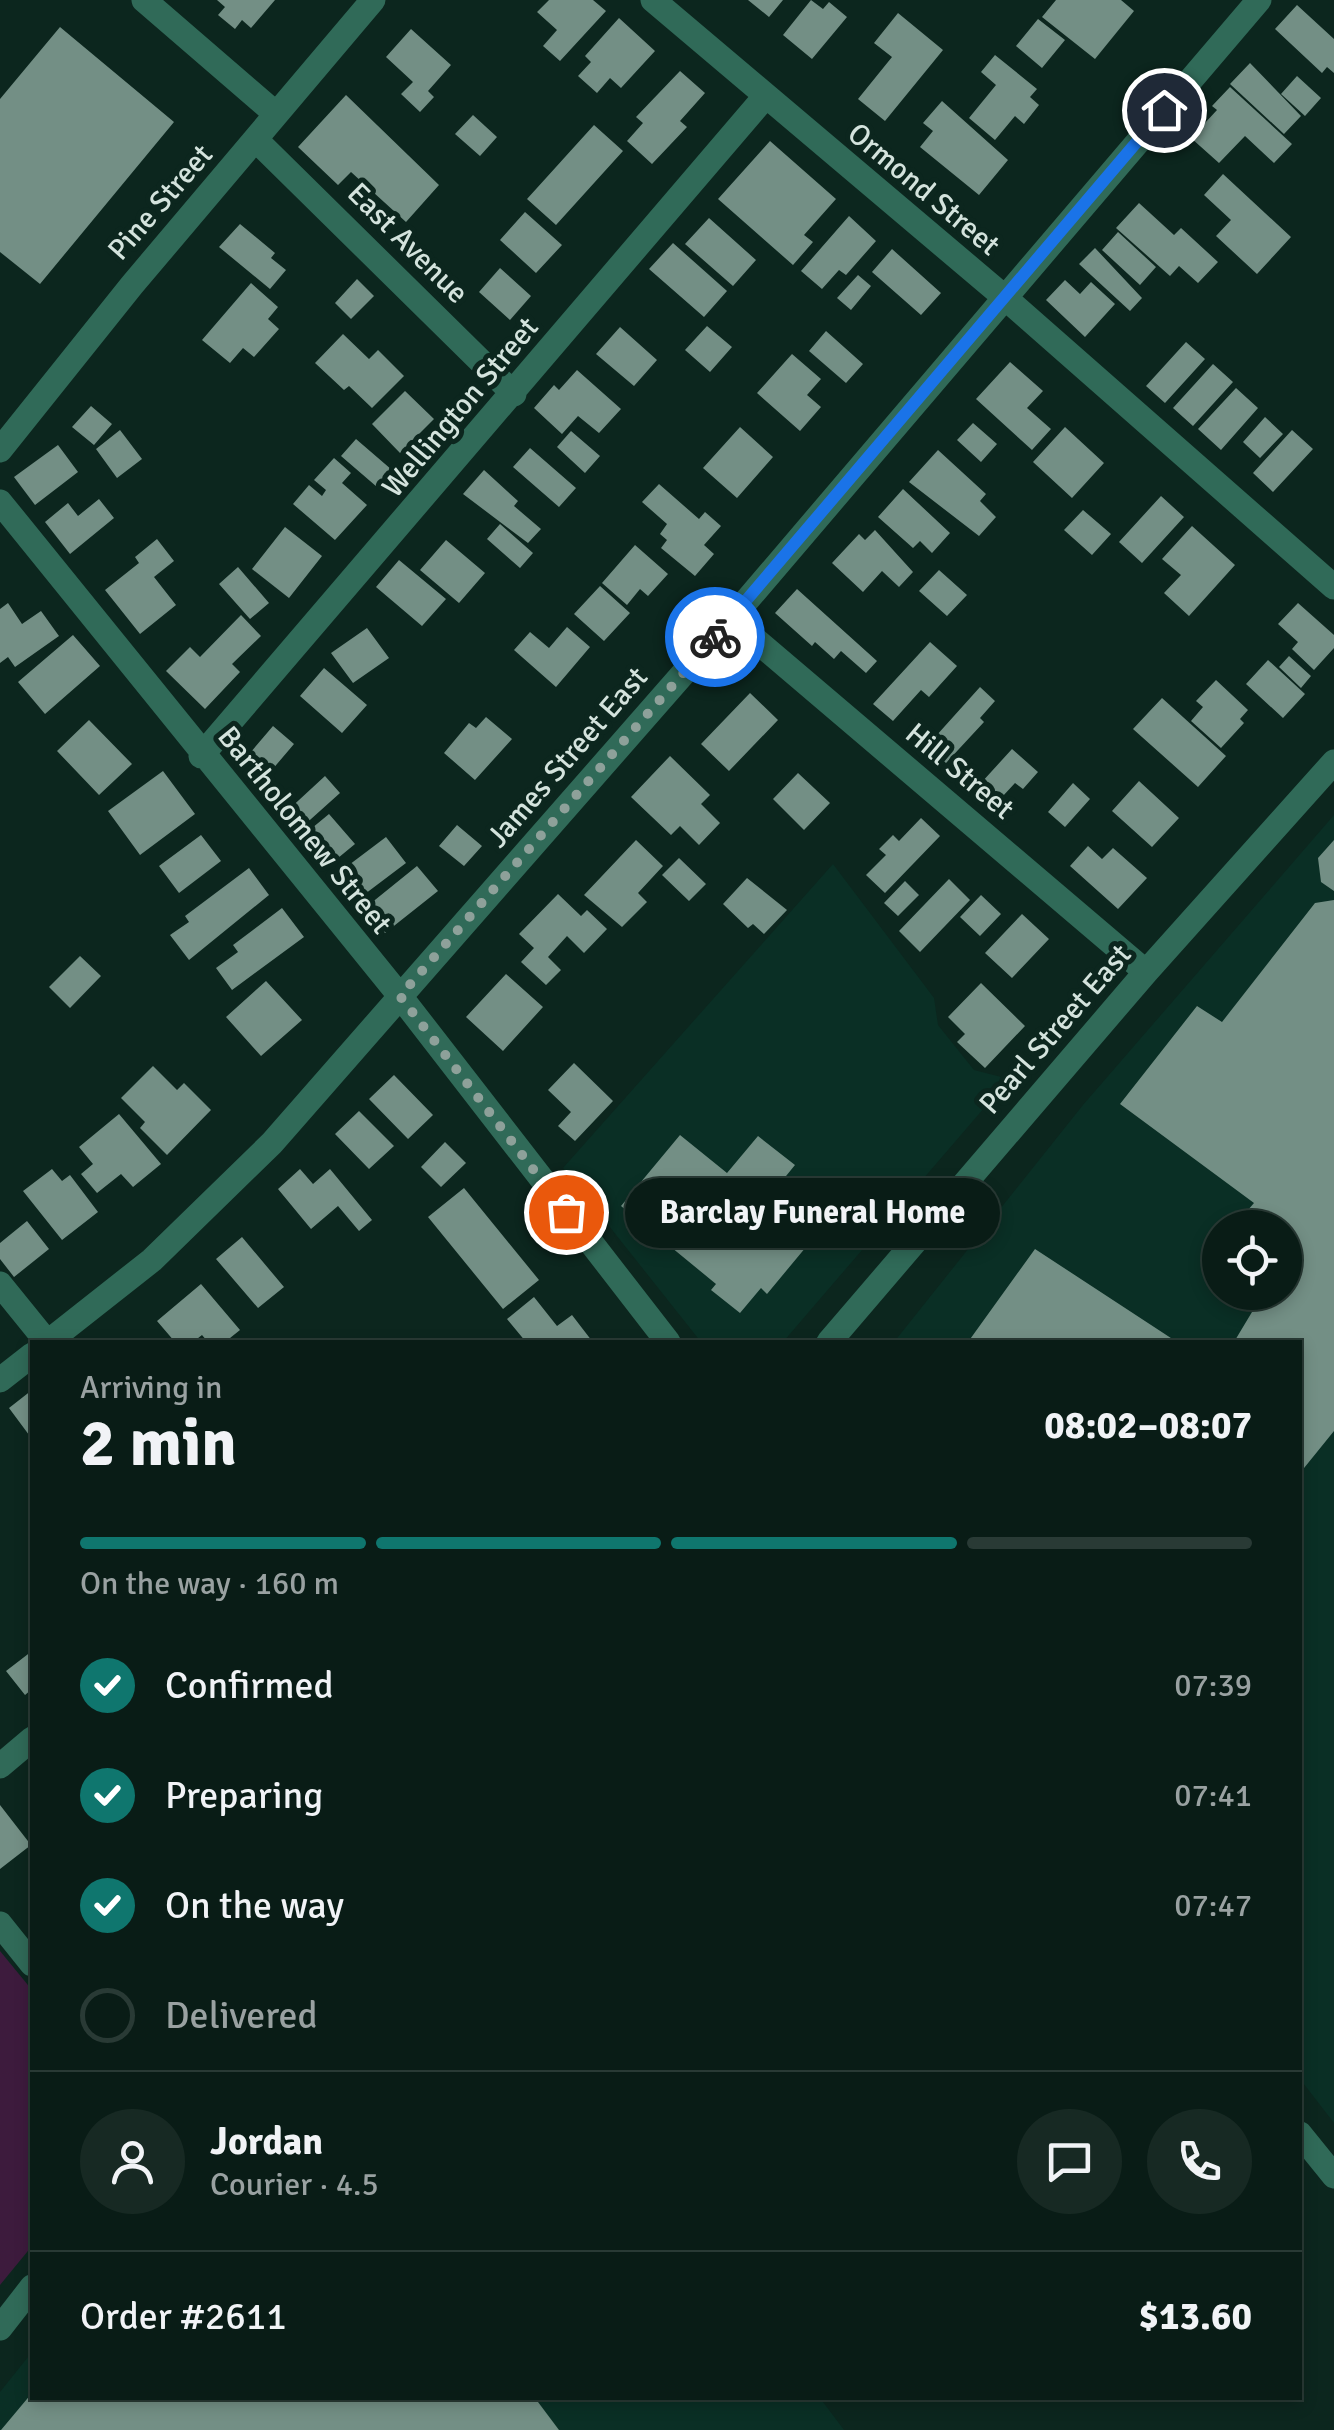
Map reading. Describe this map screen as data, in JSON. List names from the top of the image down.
{
  "streets": {
    "street": [
      "Ormond Street",
      "Pine Street",
      "East Avenue",
      "Wellington Street",
      "James Street East",
      "Hill Street",
      "Bartholomew Street",
      "Pearl Street East"
    ]
  },
  "crossings": [
    ["Ormond Street", "Wellington Street"],
    ["Ormond Street", "James Street East"],
    ["Pine Street", "East Avenue"],
    ["East Avenue", "Wellington Street"],
    ["Wellington Street", "Bartholomew Street"],
    ["James Street East", "Hill Street"],
    ["James Street East", "Bartholomew Street"],
    ["Hill Street", "Pearl Street East"]
  ],
  "places": ["Barclay Funeral Home"],
  "page": {
    "bubble": "Barclay Funeral Home",
    "heading": ["2 min", "Arriving in", "08:02–08:07"],
    "panel": [
      "Jordan",
      "Courier · 4.5",
      "Order #2611",
      "$13.60"
    ],
    "bar": "On the way · 160 m",
    "list": [
      ["Confirmed", "07:39"],
      ["Preparing", "07:41"],
      ["On the way", "07:47"],
      "Delivered"
    ]
  }
}
